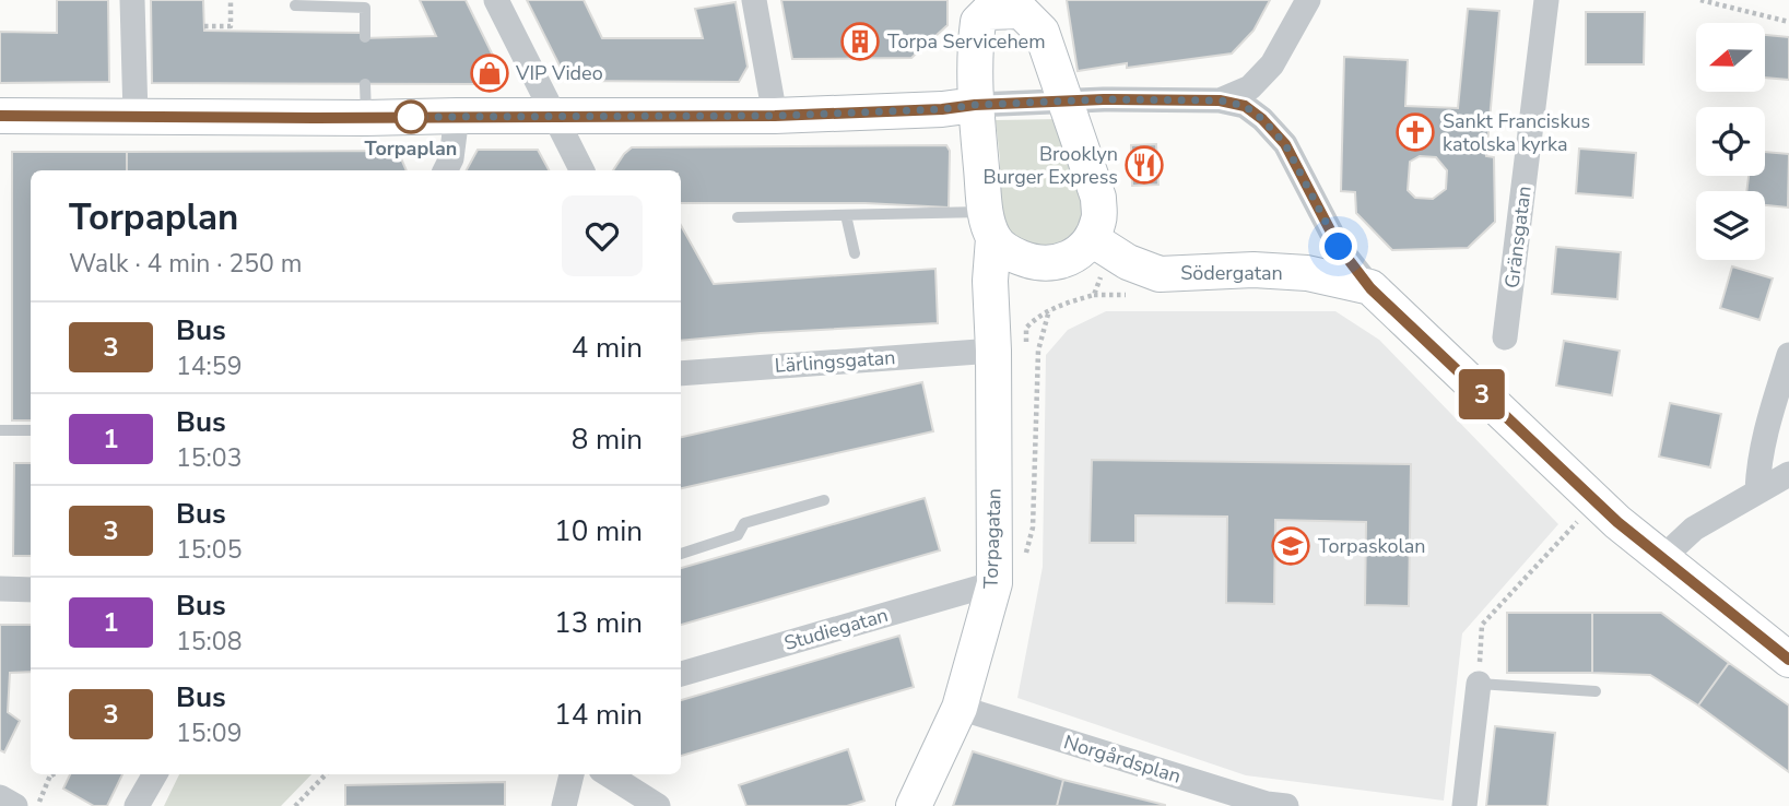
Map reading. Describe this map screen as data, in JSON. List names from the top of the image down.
{
  "streets": {
    "street": [
      "Gränsgatan",
      "Södergatan",
      "Lärlingsgatan",
      "Torpagatan",
      "Studiegatan",
      "Norgårdsplan"
    ]
  },
  "crossings": [
    ["Lärlingsgatan", "Torpagatan"],
    ["Torpagatan", "Studiegatan"],
    ["Torpagatan", "Norgårdsplan"]
  ],
  "places": {
    "building": ["Torpa Servicehem"],
    "shop": ["VIP Video"],
    "other": ["Torpaplan"],
    "church": ["Sankt Franciskus katolska kyrka"],
    "restaurant": ["Brooklyn Burger Express"],
    "school or university": ["Torpaskolan"]
  },
  "lines": ["bus line 3"],
  "north": "left",
  "page": {
    "on_map": "3",
    "heading": ["Torpaplan", "Walk · 4 min · 250 m"],
    "list": [
      {
        "mark": "3",
        "name": "Bus",
        "note": "14:59",
        "value": "4 min"
      },
      {
        "mark": "1",
        "name": "Bus",
        "note": "15:03",
        "value": "8 min"
      },
      {
        "mark": "3",
        "name": "Bus",
        "note": "15:05",
        "value": "10 min"
      },
      {
        "mark": "1",
        "name": "Bus",
        "note": "15:08",
        "value": "13 min"
      },
      {
        "mark": "3",
        "name": "Bus",
        "note": "15:09",
        "value": "14 min"
      }
    ]
  }
}
